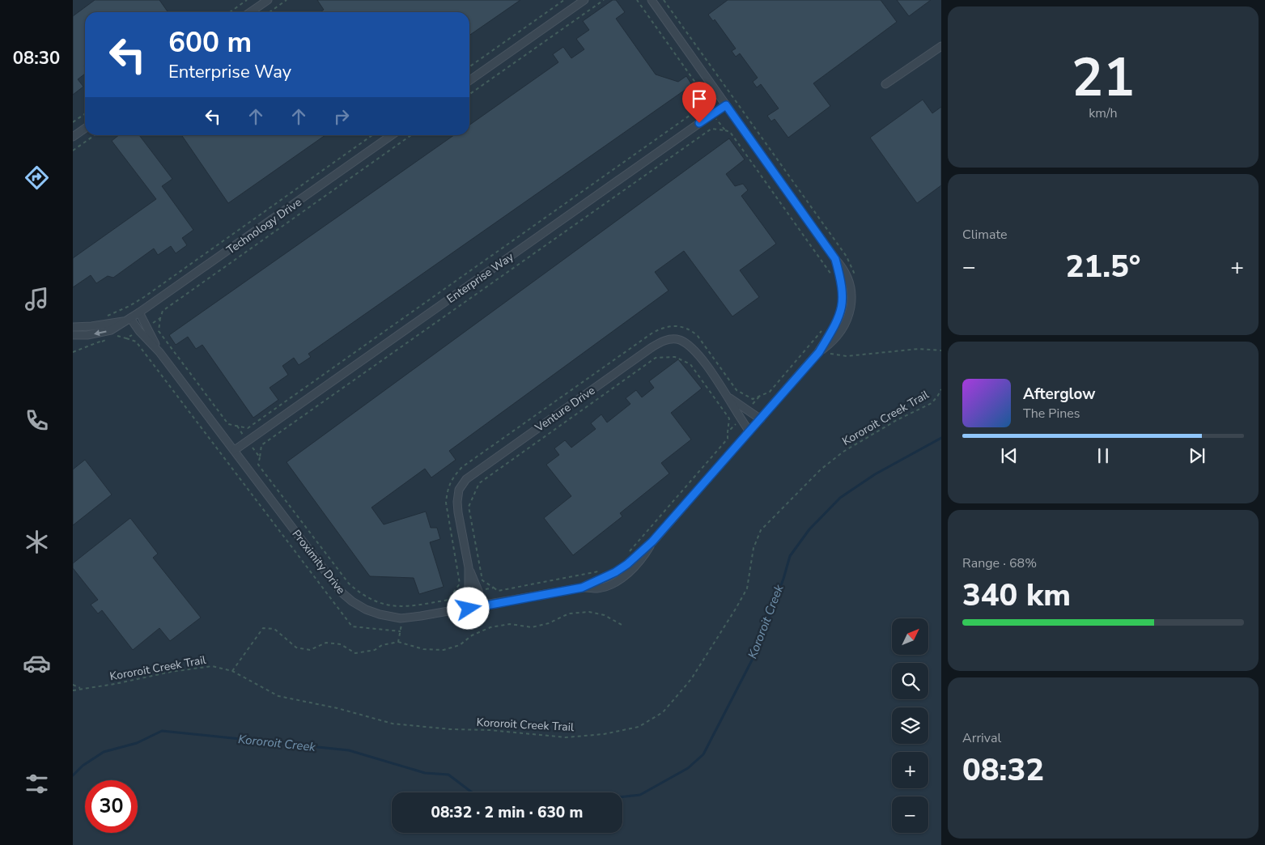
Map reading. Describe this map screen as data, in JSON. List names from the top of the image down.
{
  "streets": {
    "street": [
      "Technology Drive",
      "Enterprise Way",
      "Venture Drive",
      "Proximity Drive"
    ],
    "path": ["Kororoit Creek Trail"]
  },
  "crossings": [
    ["Technology Drive", "Proximity Drive"],
    ["Enterprise Way", "Proximity Drive"],
    ["Venture Drive", "Proximity Drive"]
  ],
  "water": ["Kororoit Creek"],
  "north": "top right",
  "page": {
    "tabs": "08:30",
    "tile": [
      ["21", "km/h"],
      "Climate",
      ["Range · 68%", "340 km"],
      ["Arrival", "08:32"]
    ],
    "turn": ["600 m", "Enterprise Way"],
    "heat": ["−", "21.5°", "+"],
    "song": ["Afterglow", "The Pines"],
    "map_buttons": ["+", "−"],
    "limit": "30",
    "trip": "08:32 · 2 min · 630 m"
  }
}
